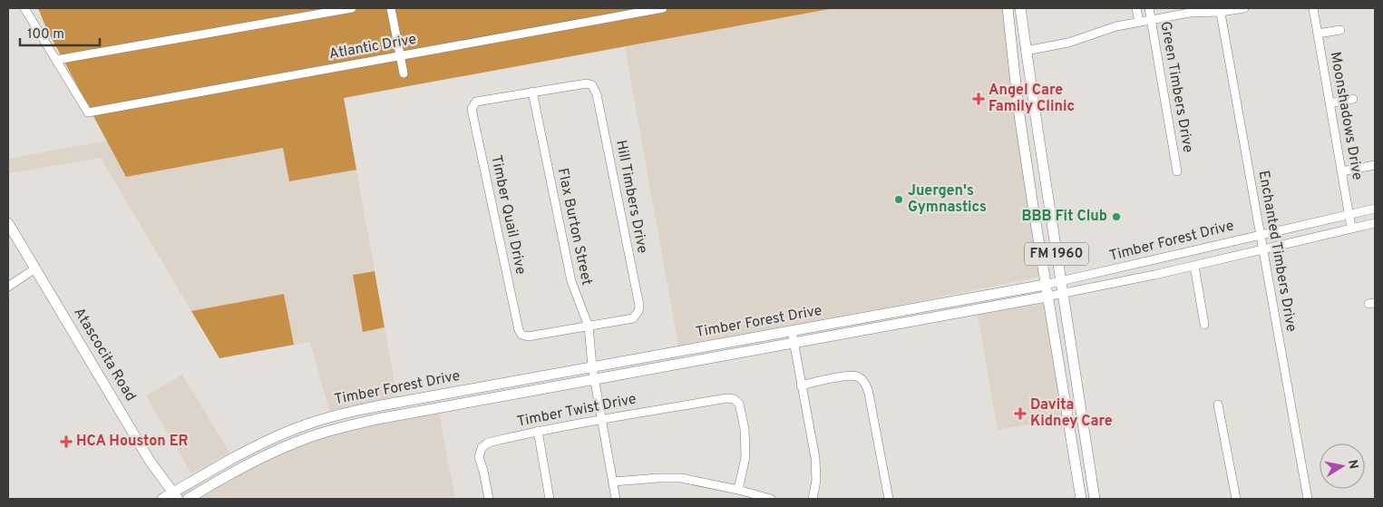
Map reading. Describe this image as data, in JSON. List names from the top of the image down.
{
  "streets": {
    "main road": ["Timber Forest Drive", "FM 1960", "Atascocita Road"],
    "street": [
      "Atlantic Drive",
      "Green Timbers Drive",
      "Moonshadows Drive",
      "Hill Timbers Drive",
      "Timber Quail Drive",
      "Flax Burton Street",
      "Enchanted Timbers Drive",
      "Timber Twist Drive"
    ]
  },
  "crossings": [
    ["Moonshadows Drive", "Timber Forest Drive"],
    ["Hill Timbers Drive", "Timber Quail Drive"],
    ["Hill Timbers Drive", "Flax Burton Street"],
    ["Timber Quail Drive", "Flax Burton Street"],
    ["Flax Burton Street", "Timber Forest Drive"],
    ["Flax Burton Street", "Timber Twist Drive"],
    ["Timber Forest Drive", "Enchanted Timbers Drive"],
    ["Timber Forest Drive", "FM 1960"],
    ["Timber Forest Drive", "Atascocita Road"]
  ],
  "places": {
    "health": ["Angel Care Family Clinic", "Davita Kidney Care", "HCA Houston ER"],
    "other": ["Juergen's Gymnastics", "BBB Fit Club"]
  },
  "scale_bar": "100 m",
  "north": "right"
}
